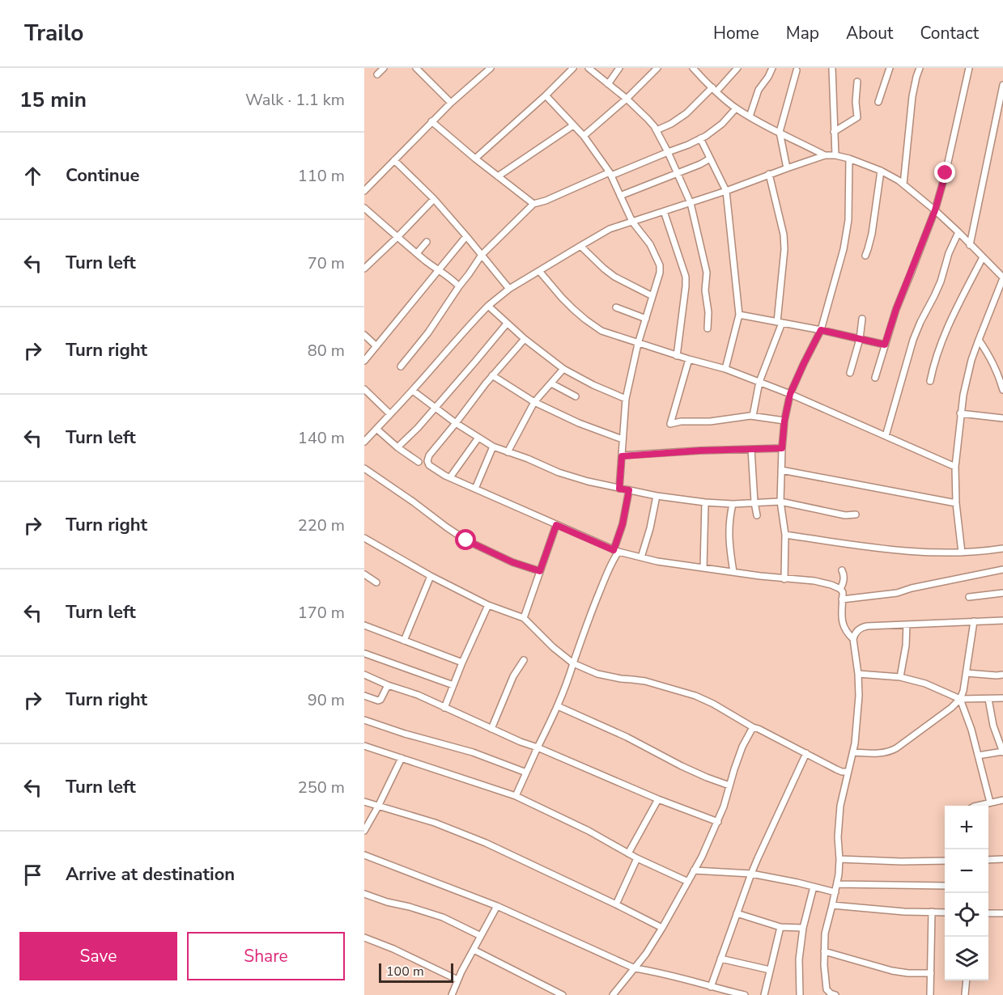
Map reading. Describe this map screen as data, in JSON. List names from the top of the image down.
{
  "scale_bar": "100 m",
  "page": {
    "header": "Trailo",
    "nav": [
      "Home",
      "Map",
      "About",
      "Contact"
    ],
    "heading": ["15 min", "Walk · 1.1 km"],
    "list": [
      ["Continue", "110 m"],
      ["Turn left", "70 m"],
      ["Turn right", "80 m"],
      ["Turn left", "140 m"],
      ["Turn right", "220 m"],
      ["Turn left", "170 m"],
      ["Turn right", "90 m"],
      ["Turn left", "250 m"],
      "Arrive at destination"
    ],
    "map_buttons": ["+", "−"],
    "buttons": ["Save", "Share"],
    "scale": "100 m"
  }
}
